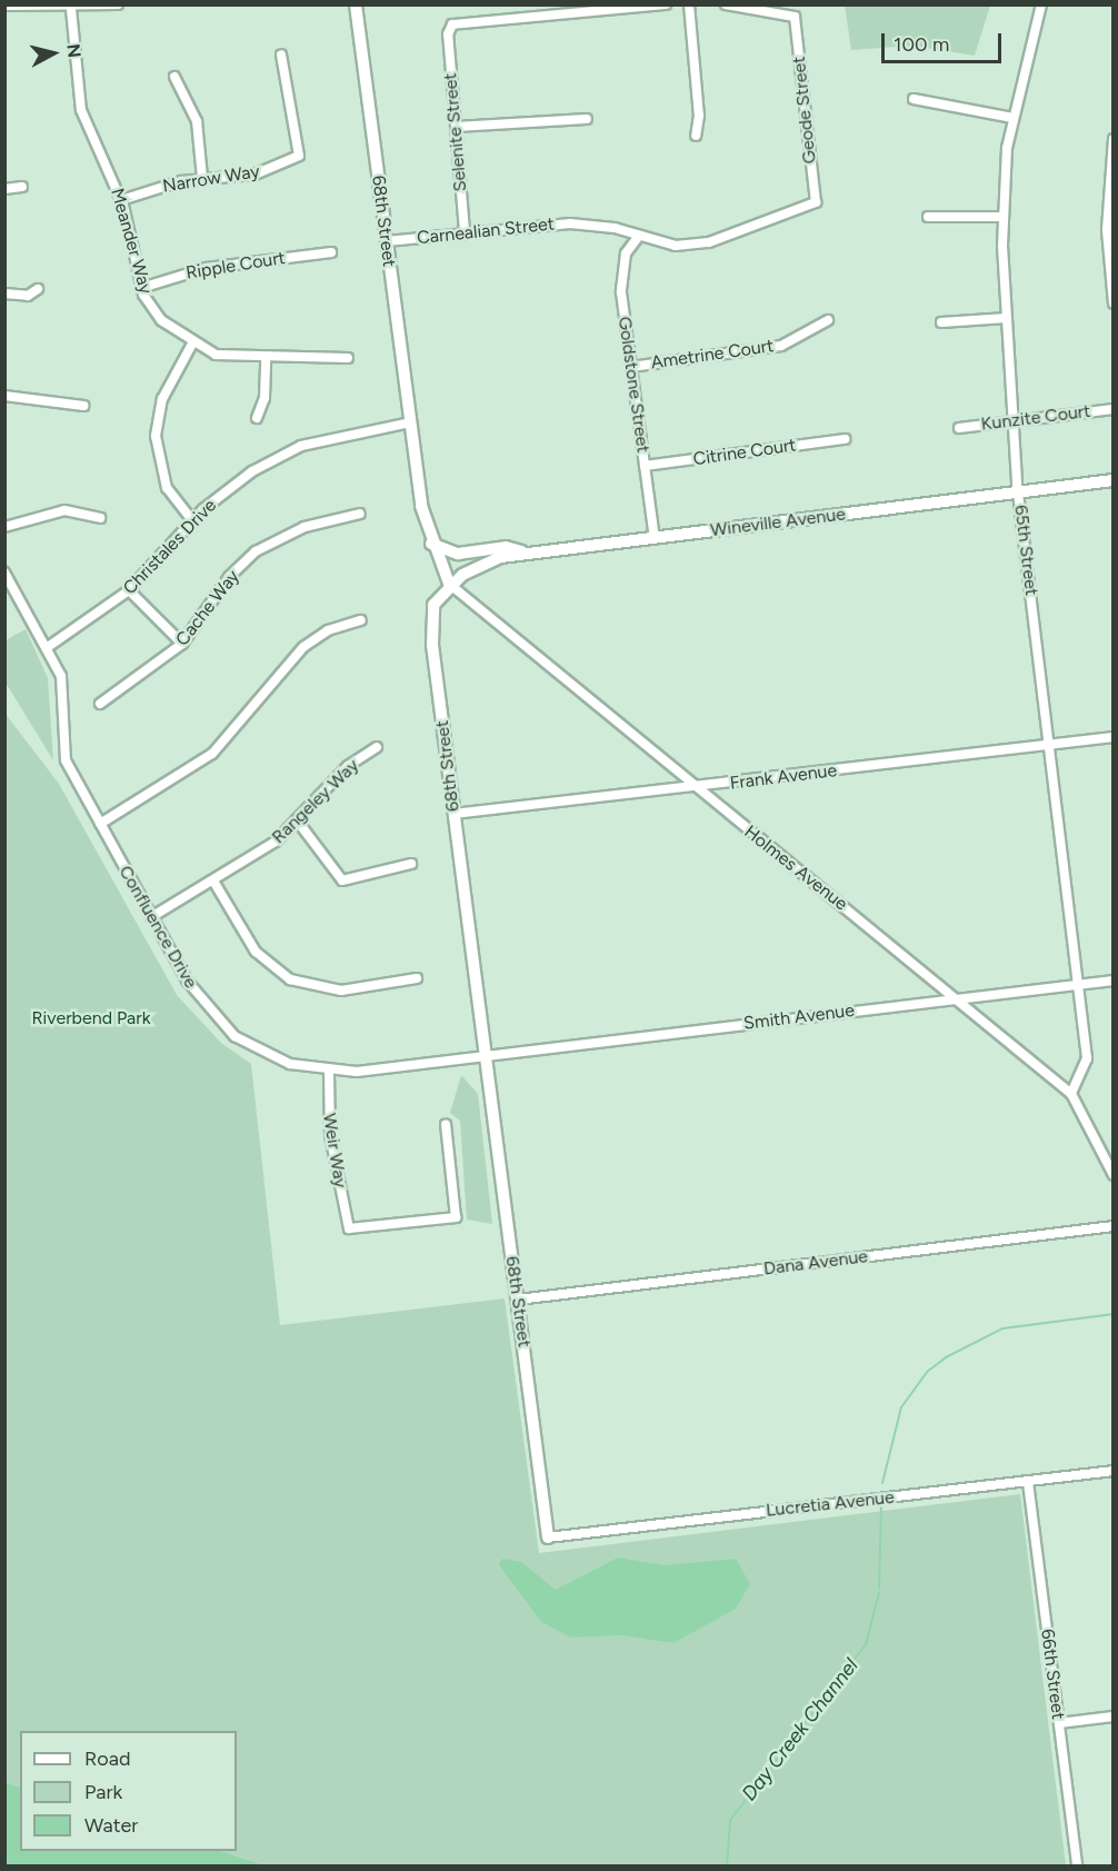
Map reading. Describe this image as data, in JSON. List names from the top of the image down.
{
  "streets": {
    "street": [
      "Geode Street",
      "Selenite Street",
      "Narrow Way",
      "68th Street",
      "Carnealian Street",
      "Meander Way",
      "Ripple Court",
      "Ametrine Court",
      "Goldstone Street",
      "Kunzite Court",
      "Citrine Court",
      "Wineville Avenue",
      "Christales Drive",
      "65th Street",
      "Cache Way",
      "Frank Avenue",
      "Rangeley Way",
      "Holmes Avenue",
      "Confluence Drive",
      "Smith Avenue",
      "Weir Way",
      "Dana Avenue",
      "Lucretia Avenue",
      "66th Street"
    ]
  },
  "crossings": [
    ["Geode Street", "Carnealian Street"],
    ["Selenite Street", "Carnealian Street"],
    ["Narrow Way", "Meander Way"],
    ["68th Street", "Carnealian Street"],
    ["68th Street", "Wineville Avenue"],
    ["68th Street", "Christales Drive"],
    ["68th Street", "Frank Avenue"],
    ["68th Street", "Holmes Avenue"],
    ["68th Street", "Confluence Drive"],
    ["68th Street", "Smith Avenue"],
    ["68th Street", "Dana Avenue"],
    ["68th Street", "Lucretia Avenue"],
    ["Carnealian Street", "Goldstone Street"],
    ["Meander Way", "Ripple Court"],
    ["Ametrine Court", "Goldstone Street"],
    ["Goldstone Street", "Citrine Court"],
    ["Goldstone Street", "Wineville Avenue"],
    ["Kunzite Court", "65th Street"],
    ["Wineville Avenue", "65th Street"],
    ["Wineville Avenue", "Holmes Avenue"],
    ["Christales Drive", "Confluence Drive"],
    ["65th Street", "Frank Avenue"],
    ["65th Street", "Holmes Avenue"],
    ["65th Street", "Smith Avenue"],
    ["Frank Avenue", "Holmes Avenue"],
    ["Rangeley Way", "Confluence Drive"],
    ["Holmes Avenue", "Smith Avenue"],
    ["Confluence Drive", "Smith Avenue"],
    ["Confluence Drive", "Weir Way"],
    ["Lucretia Avenue", "66th Street"]
  ],
  "water": ["Day Creek Channel"],
  "parks": ["Riverbend Park"],
  "legend": ["Road", "Park", "Water"],
  "scale_bar": "100 m",
  "north": "right"
}
